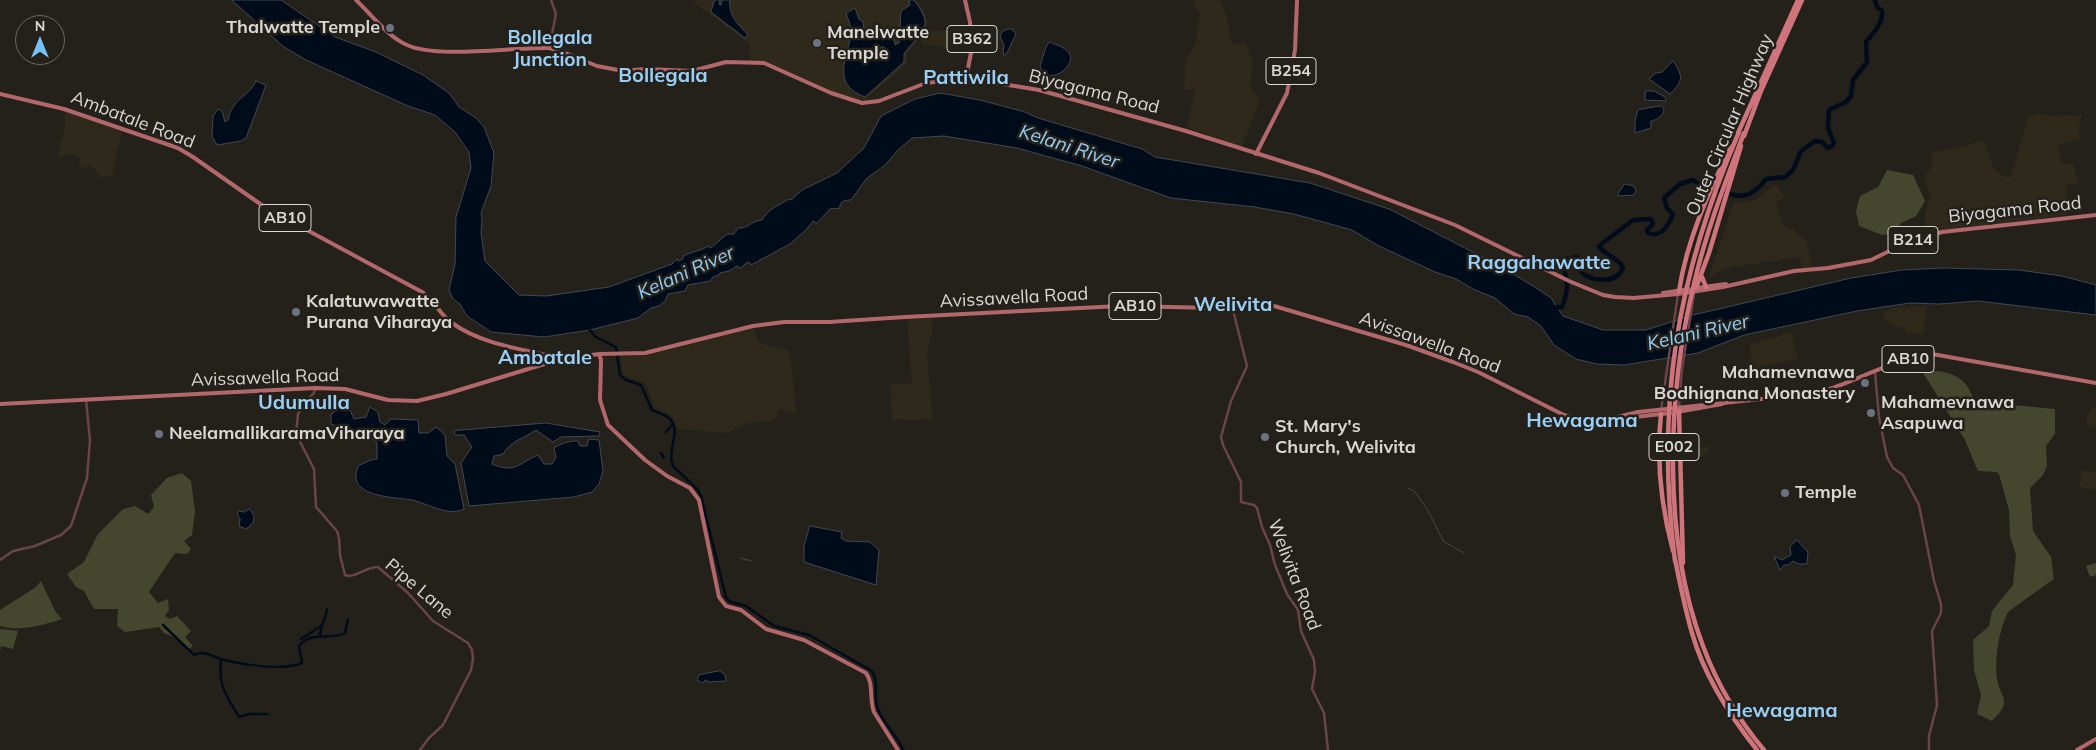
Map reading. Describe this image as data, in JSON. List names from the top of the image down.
{
  "streets": {
    "highway": ["Outer Circular Highway", "E002"],
    "main road": [
      "B362",
      "B254",
      "Biyagama Road",
      "Ambatale Road",
      "AB10",
      "B214",
      "Avissawella Road"
    ],
    "street": ["Welivita Road", "Pipe Lane"]
  },
  "crossings": [
    ["B362", "Biyagama Road"],
    ["B254", "Biyagama Road"],
    ["Ambatale Road", "Avissawella Road"],
    ["Avissawella Road", "Welivita Road"],
    ["Avissawella Road", "Pipe Lane"]
  ],
  "districts": [
    "Bollegala Junction",
    "Bollegala",
    "Pattiwila",
    "Raggahawatte",
    "Welivita",
    "Ambatale",
    "Udumulla",
    "Hewagama",
    "Hewagama"
  ],
  "water": ["Kelani River"],
  "places": [
    "Thalwatte Temple",
    "Manelwatte Temple",
    "Kalatuwawatte Purana Viharaya",
    "Mahamevnawa Bodhignana Monastery",
    "Mahamevnawa Asapuwa",
    "NeelamallikaramaViharaya",
    "St. Mary's Church, Welivita",
    "Temple"
  ],
  "north": "top"
}
